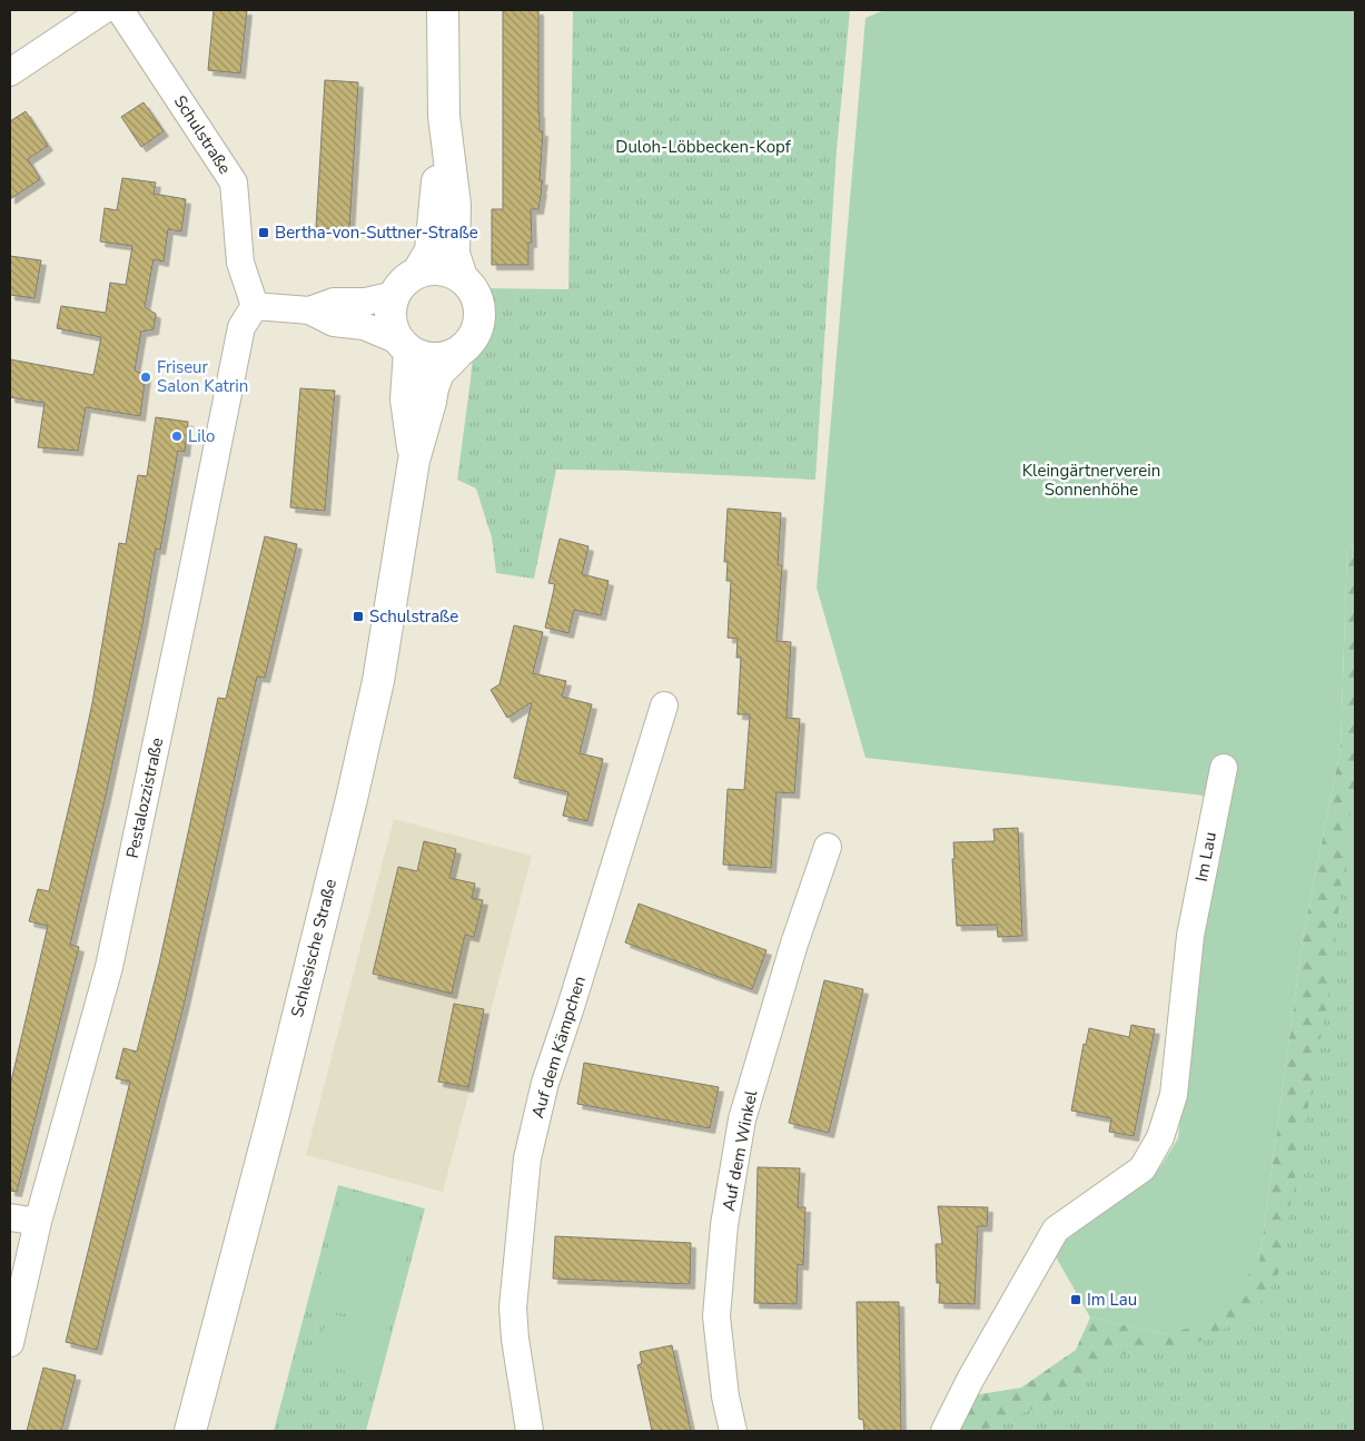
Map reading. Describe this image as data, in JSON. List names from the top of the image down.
{
  "streets": {
    "main road": ["Schlesische Straße"],
    "street": [
      "Schulstraße",
      "Pestalozzistraße",
      "Im Lau",
      "Auf dem Kämpchen",
      "Auf dem Winkel"
    ]
  },
  "crossings": [
    ["Schulstraße", "Pestalozzistraße"]
  ],
  "parks": ["Duloh-Löbbecken-Kopf", "Kleingärtnerverein Sonnenhöhe"],
  "places": {
    "transit": ["Bertha-von-Suttner-Straße", "Schulstraße", "Im Lau"],
    "other": ["Friseur Salon Katrin", "Lilo"]
  }
}
